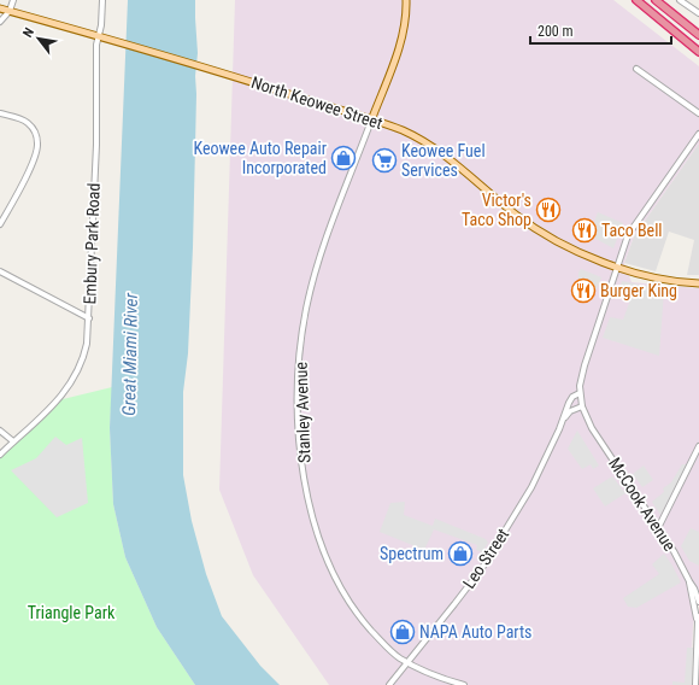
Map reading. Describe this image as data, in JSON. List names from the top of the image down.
{
  "streets": {
    "main road": ["North Keowee Street", "Stanley Avenue"],
    "street": ["Embury Park Road", "McCook Avenue", "Leo Street"]
  },
  "crossings": [
    ["North Keowee Street", "Embury Park Road"],
    ["North Keowee Street", "Stanley Avenue"],
    ["North Keowee Street", "Leo Street"],
    ["Stanley Avenue", "Leo Street"],
    ["McCook Avenue", "Leo Street"]
  ],
  "water": ["Great Miami River"],
  "parks": ["Triangle Park"],
  "places": {
    "shop": ["Keowee Auto Repair Incorporated", "Spectrum", "NAPA Auto Parts"],
    "supermarket": ["Keowee Fuel Services"],
    "restaurant": ["Victor's Taco Shop", "Taco Bell", "Burger King"]
  },
  "scale_bar": "200 m",
  "north": "top left"
}
